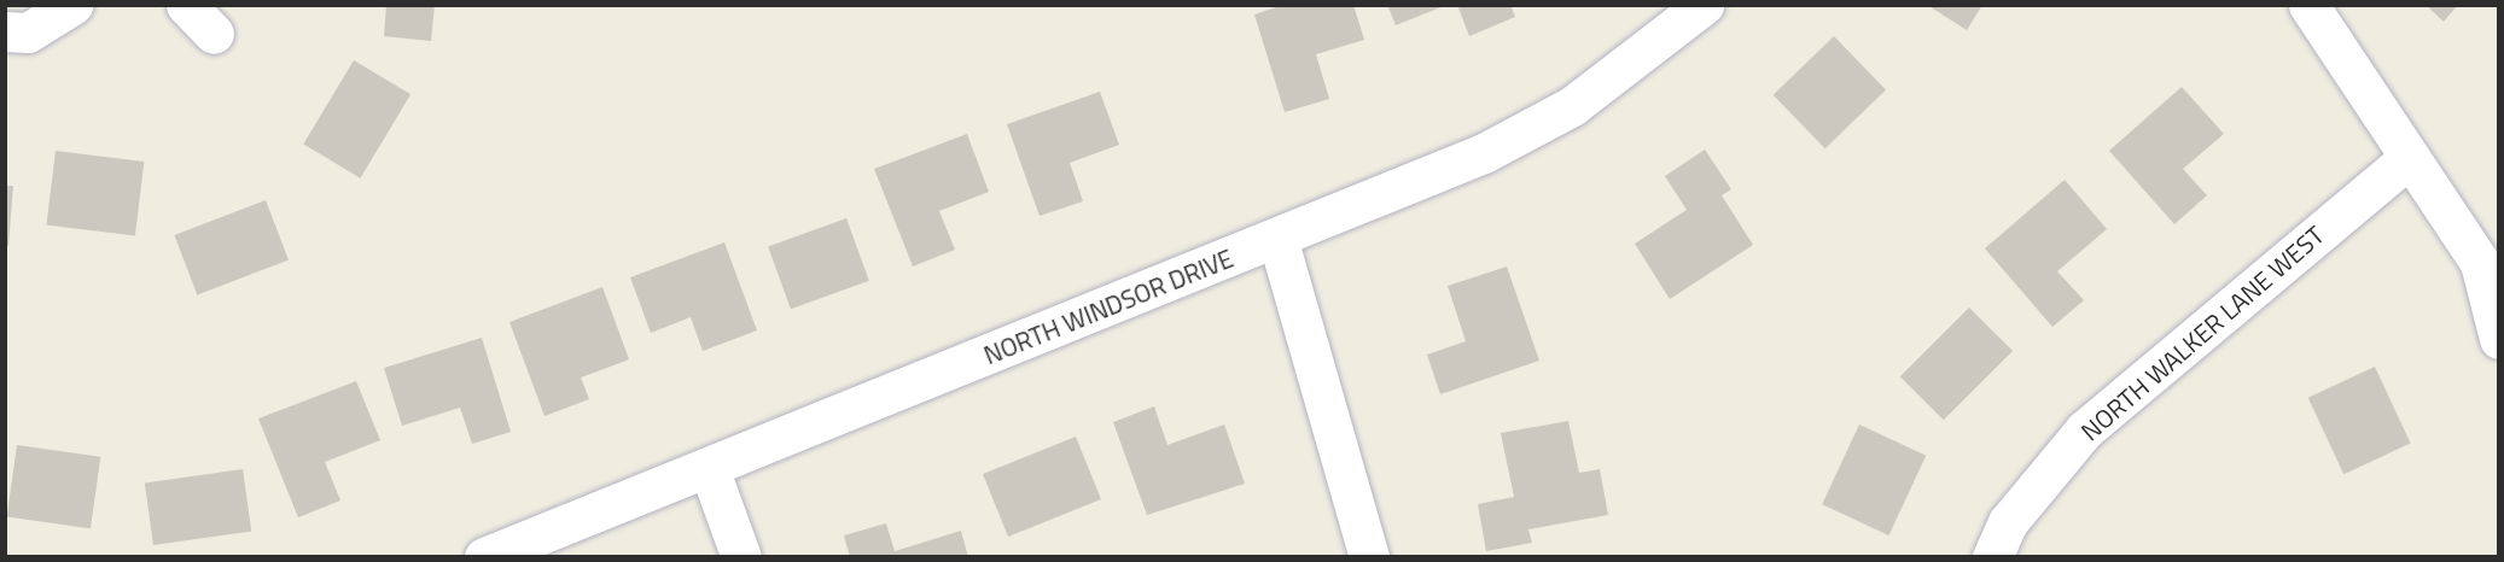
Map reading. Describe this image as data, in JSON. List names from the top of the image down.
{
  "streets": {
    "street": ["NORTH WINDSOR DRIVE", "NORTH WALKER LANE WEST"]
  }
}
